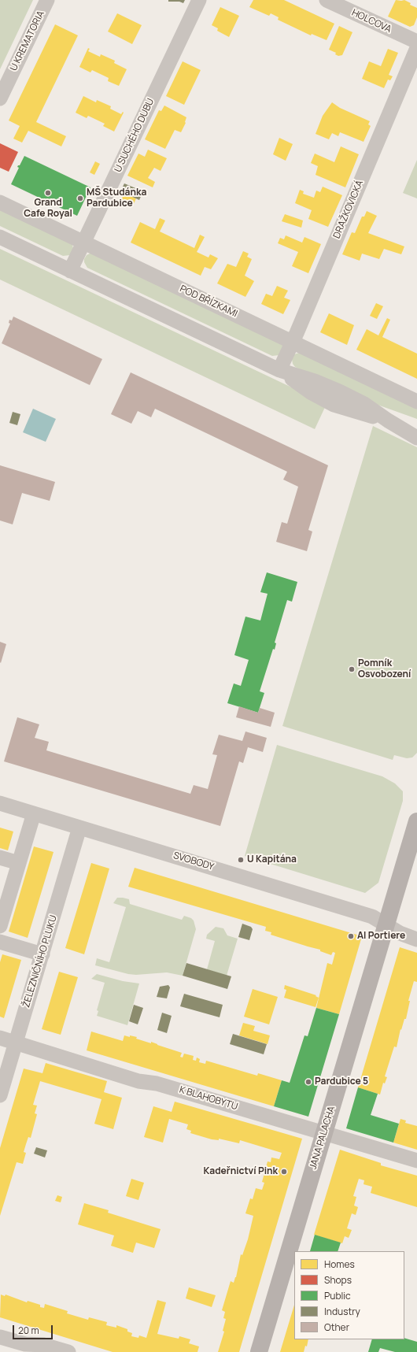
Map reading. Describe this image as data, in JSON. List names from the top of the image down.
{
  "streets": {
    "main road": ["JANA PALACHA"],
    "street": [
      "HOLCOVA",
      "U KREMATORIA",
      "U SUCHÉHO DUBU",
      "DRAŽKOVICKÁ",
      "POD BŘÍZKAMI",
      "SVOBODY",
      "ŽELEZNIČNÍHO PLUKU",
      "K BLAHOBYTU"
    ]
  },
  "crossings": [
    ["U SUCHÉHO DUBU", "POD BŘÍZKAMI"],
    ["DRAŽKOVICKÁ", "POD BŘÍZKAMI"],
    ["SVOBODY", "ŽELEZNIČNÍHO PLUKU"],
    ["SVOBODY", "JANA PALACHA"],
    ["ŽELEZNIČNÍHO PLUKU", "K BLAHOBYTU"],
    ["K BLAHOBYTU", "JANA PALACHA"]
  ],
  "places": [
    "Grand Cafe Royal",
    "MŠ Studánka Pardubice",
    "Pomník Osvobození",
    "U Kapitána",
    "Al Portiere",
    "Pardubice 5",
    "Kadeřnictví Pink"
  ],
  "legend": [
    "Homes",
    "Shops",
    "Public",
    "Industry",
    "Other"
  ],
  "scale_bar": "20 m"
}
